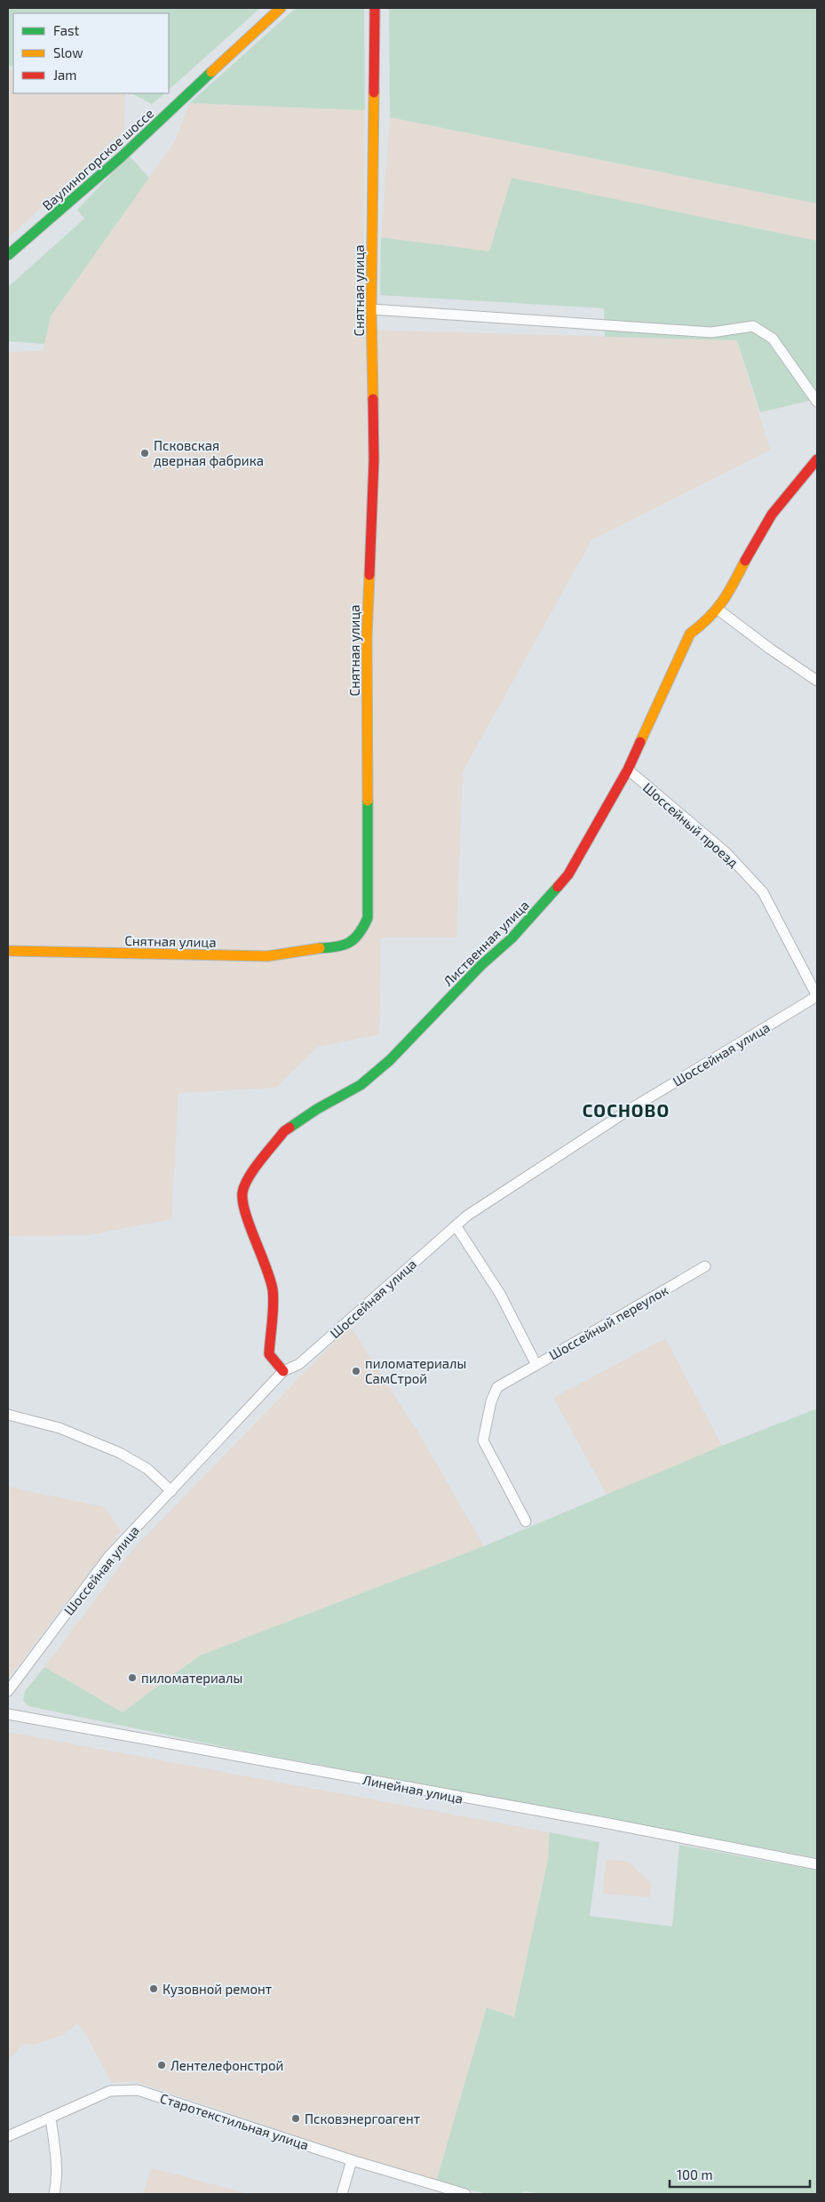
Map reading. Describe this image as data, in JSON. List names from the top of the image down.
{
  "streets": {
    "street": [
      "Ваулиногорское шоссе",
      "Снятная улица",
      "Шоссейный проезд",
      "Лиственная улица",
      "Шоссейная улица",
      "Шоссейный переулок",
      "Линейная улица",
      "Старотекстильная улица"
    ]
  },
  "crossings": [
    ["Шоссейный проезд", "Лиственная улица"],
    ["Шоссейный проезд", "Шоссейная улица"],
    ["Лиственная улица", "Шоссейная улица"],
    ["Шоссейная улица", "Шоссейный переулок"]
  ],
  "districts": ["СОСНОВО"],
  "places": [
    "Псковская дверная фабрика",
    "пиломатериалы СамСтрой",
    "пиломатериалы",
    "Кузовной ремонт",
    "Лентелефонстрой",
    "Псковэнергоагент"
  ],
  "legend": ["Fast", "Slow", "Jam"],
  "scale_bar": "100 m"
}
